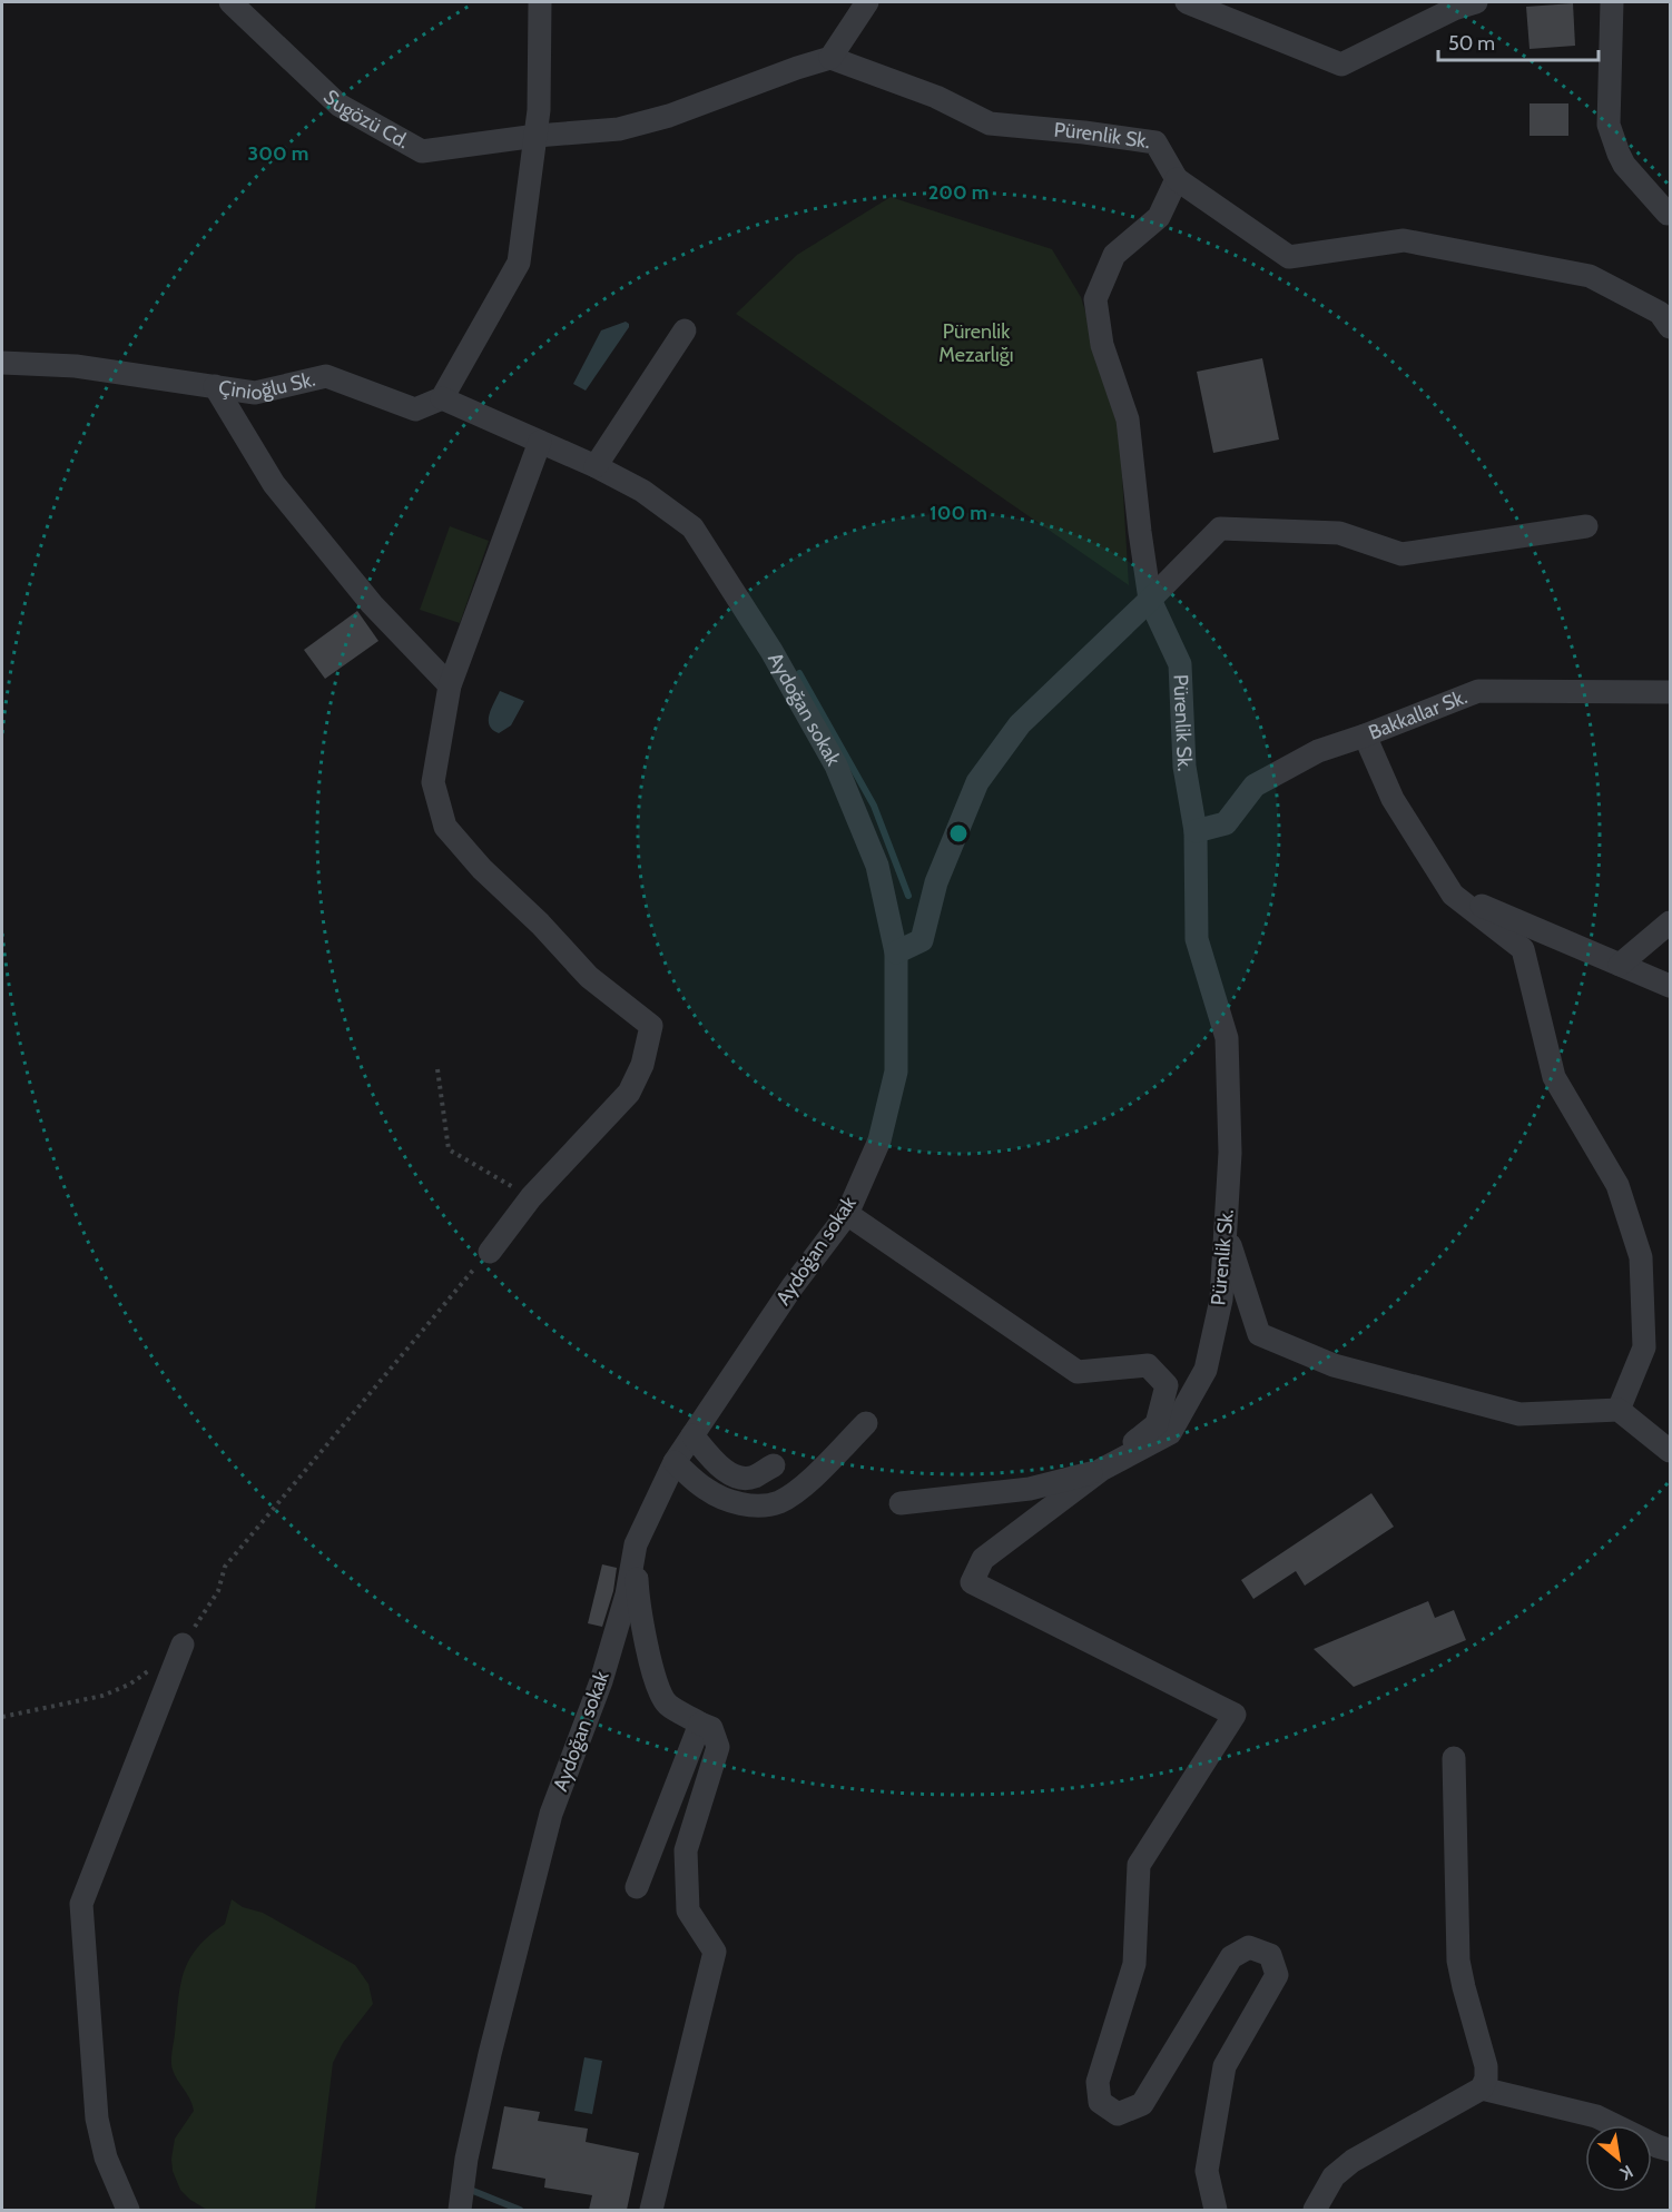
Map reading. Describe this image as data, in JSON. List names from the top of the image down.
{
  "streets": {
    "street": [
      "Sugözü Cd.",
      "Pürenlik Sk.",
      "Çinioğlu Sk.",
      "Aydoğan sokak",
      "Bakkallar Sk."
    ]
  },
  "crossings": [
    ["Pürenlik Sk.", "Bakkallar Sk."],
    ["Çinioğlu Sk.", "Aydoğan sokak"]
  ],
  "parks": ["Pürenlik Mezarlığı"],
  "scale_bar": "50 m",
  "north": "bottom right",
  "rings": ["300 m", "200 m", "100 m"]
}
